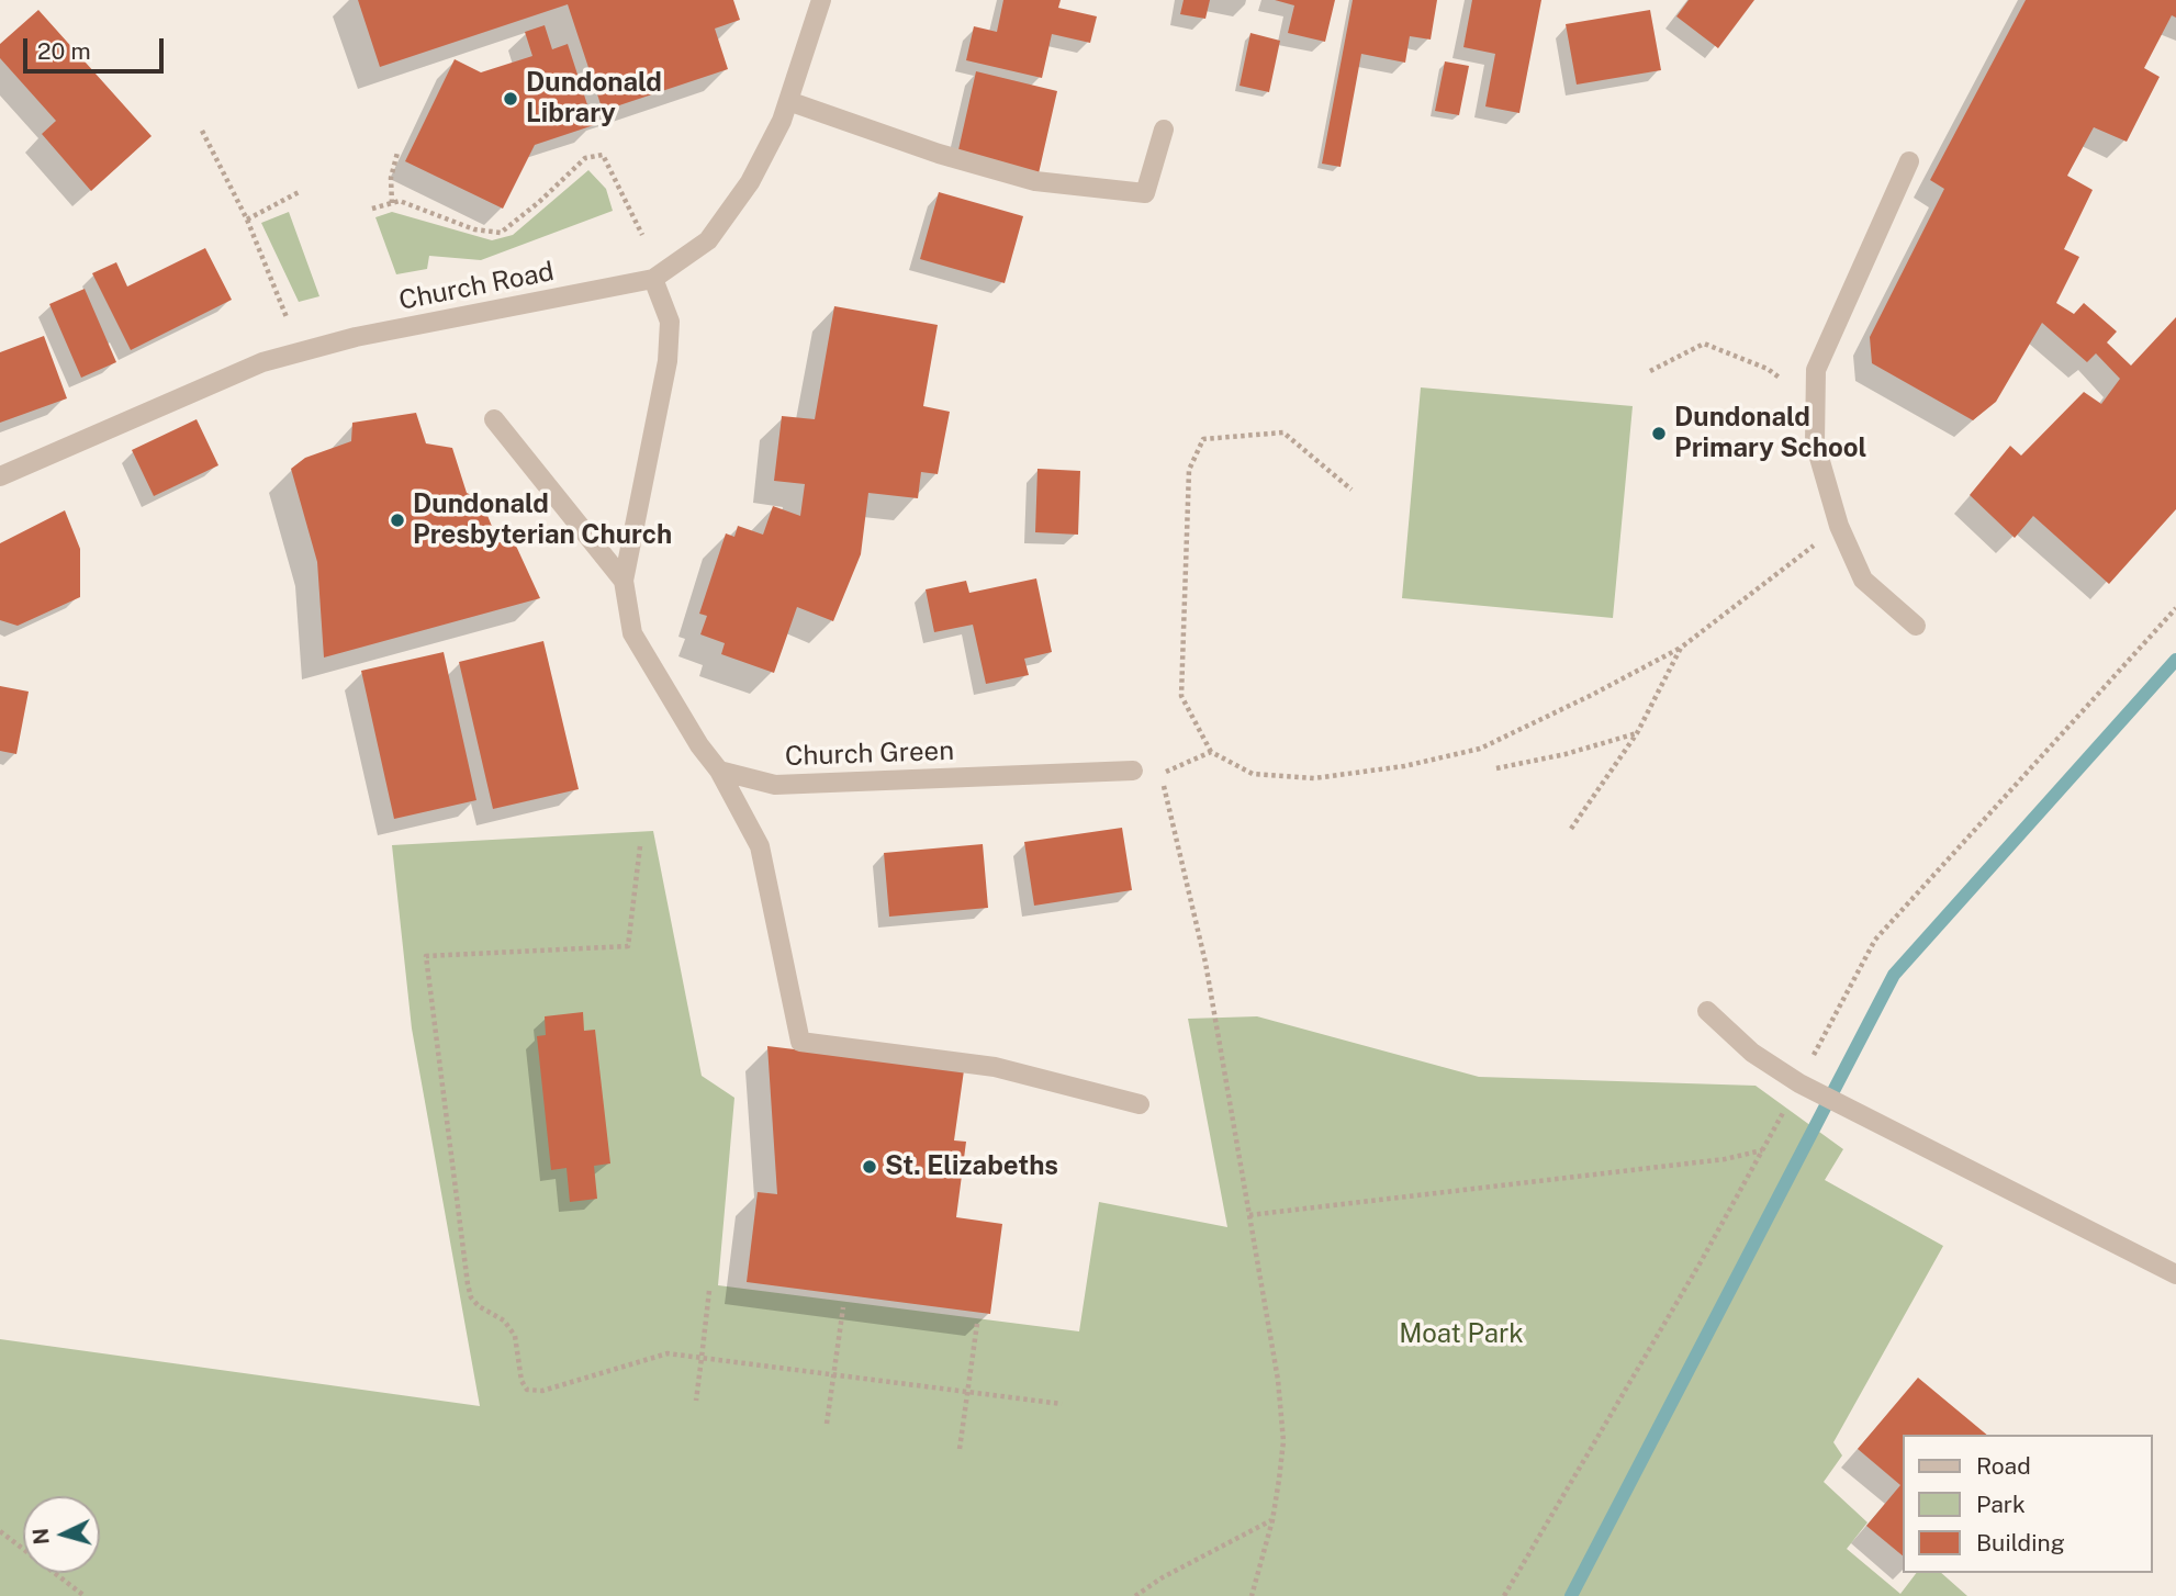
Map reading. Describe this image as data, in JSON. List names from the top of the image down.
{
  "streets": {
    "street": ["Church Road", "Church Green"]
  },
  "parks": ["Moat Park"],
  "places": [
    "Dundonald Library",
    "Dundonald Primary School",
    "Dundonald Presbyterian Church",
    "St. Elizabeths"
  ],
  "legend": ["Road", "Park", "Building"],
  "scale_bar": "20 m",
  "north": "left"
}
